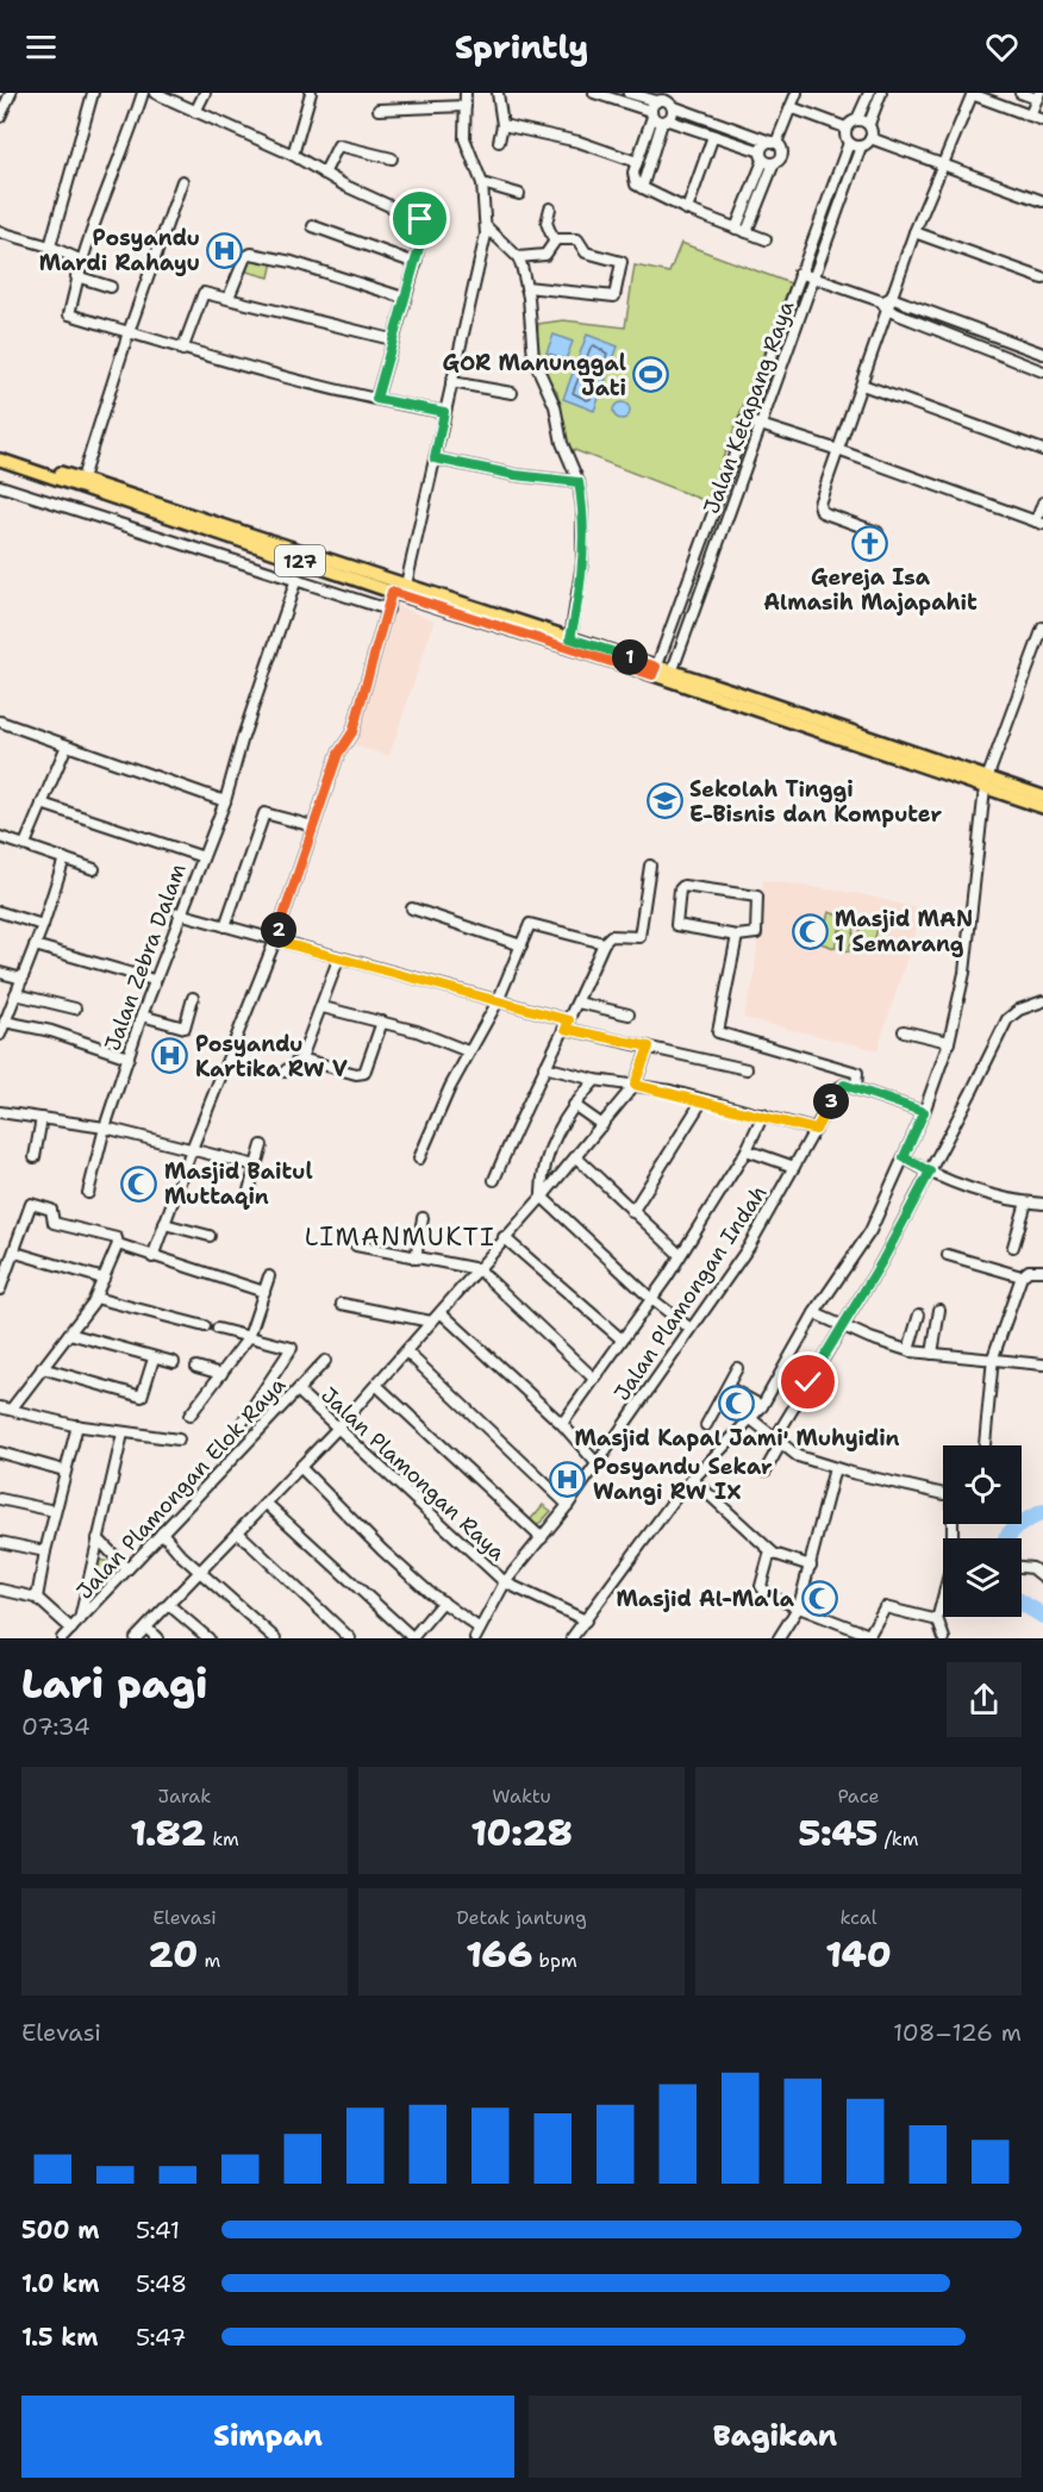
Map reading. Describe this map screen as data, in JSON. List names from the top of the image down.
{
  "streets": {
    "main road": ["127"],
    "street": [
      "Jalan Ketapang Raya",
      "Jalan Zebra Dalam",
      "Jalan Plamongan Indah",
      "Jalan Plamongan Raya",
      "Jalan Plamongan Elok Raya"
    ]
  },
  "crossings": [
    ["Jalan Ketapang Raya", "127"],
    ["Jalan Plamongan Indah", "Jalan Plamongan Raya"],
    ["Jalan Plamongan Raya", "Jalan Plamongan Elok Raya"]
  ],
  "districts": ["LIMANMUKTI"],
  "places": {
    "hospital": ["Posyandu Mardi Rahayu", "Posyandu Kartika RW V", "Posyandu Sekar Wangi RW IX"],
    "sports": ["GOR Manunggal Jati"],
    "church": ["Gereja Isa Almasih Majapahit"],
    "school or university": ["Sekolah Tinggi E-Bisnis dan Komputer"],
    "mosque": [
      "Masjid MAN 1 Semarang",
      "Masjid Baitul Muttaqin",
      "Masjid Kapal Jami' Muhyidin",
      "Masjid Al-Ma'la"
    ]
  },
  "page": {
    "header": "Sprintly",
    "pins": ["1", "2", "3"],
    "heading": ["Lari pagi", "07:34"],
    "stats": [
      ["Jarak", "1.82 km"],
      ["Waktu", "10:28"],
      ["Pace", "5:45 /km"],
      ["Elevasi", "20 m"],
      ["Detak jantung", "166 bpm"],
      ["kcal", "140"]
    ],
    "chart": ["Elevasi", "108–126 m"],
    "list": [
      {
        "name": "500 m",
        "note": "5:41"
      },
      {
        "name": "1.0 km",
        "note": "5:48"
      },
      {
        "name": "1.5 km",
        "note": "5:47"
      }
    ],
    "buttons": ["Simpan", "Bagikan"]
  }
}
